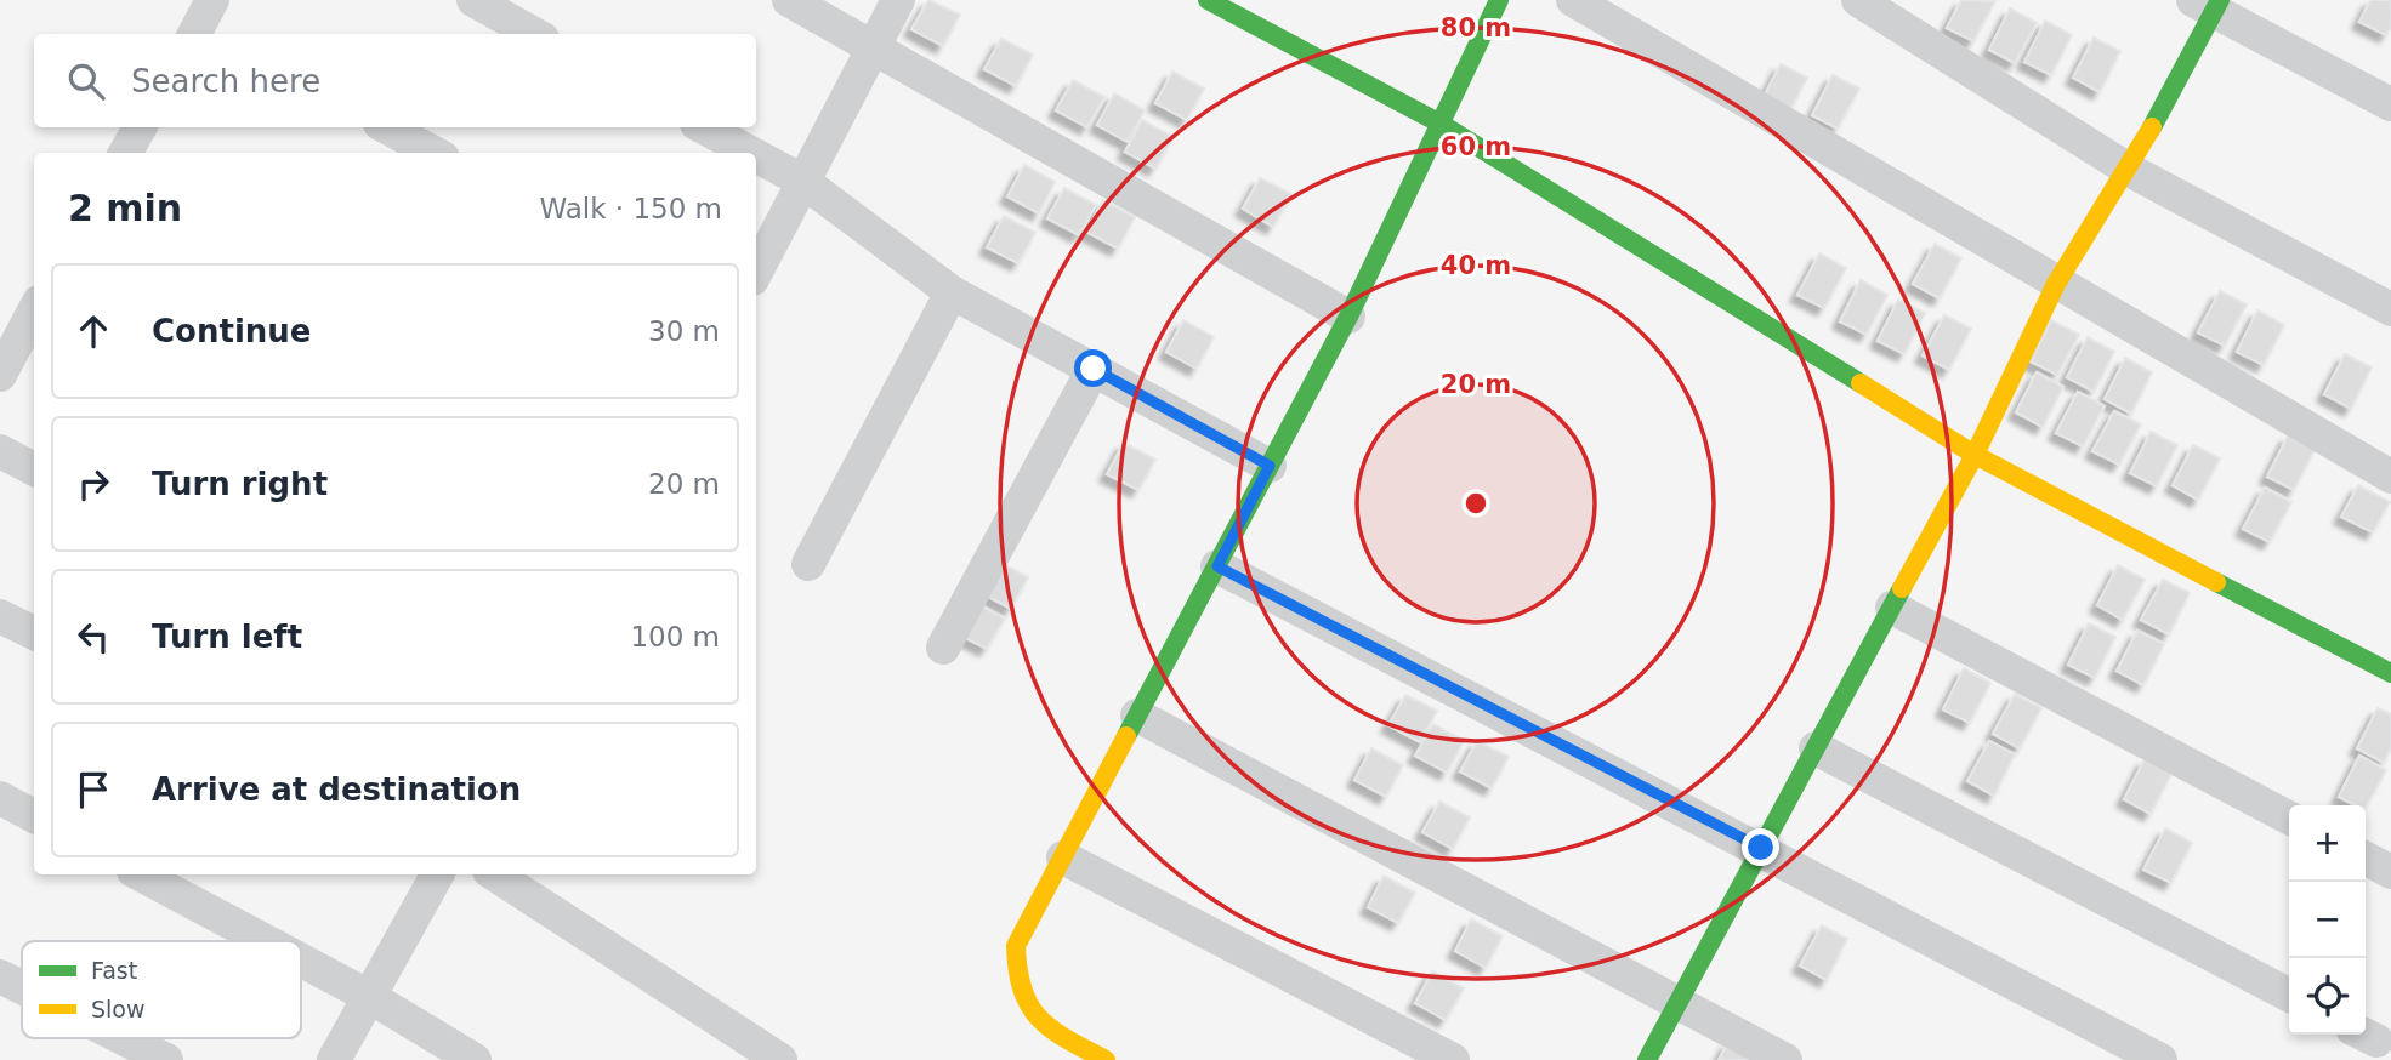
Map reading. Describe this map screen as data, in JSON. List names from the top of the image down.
{
  "legend": ["Fast", "Slow"],
  "page": {
    "search": "Search here",
    "heading": ["2 min", "Walk · 150 m"],
    "list": [
      ["Continue", "30 m"],
      ["Turn right", "20 m"],
      ["Turn left", "100 m"],
      "Arrive at destination"
    ],
    "map_buttons": ["+", "−"]
  },
  "rings": [
    "80 m",
    "60 m",
    "40 m",
    "20 m"
  ]
}
